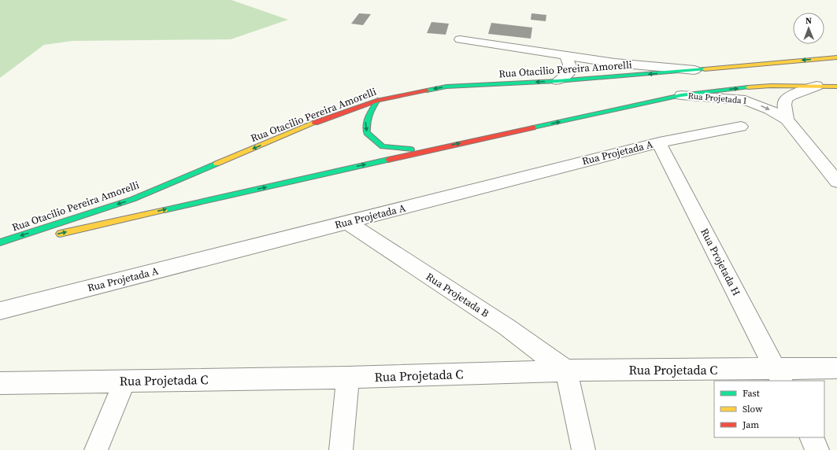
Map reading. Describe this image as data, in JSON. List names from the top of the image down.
{
  "streets": {
    "main road": ["Rua Otacilio Pereira Amorelli"],
    "street": [
      "Rua Projetada I",
      "Rua Projetada A",
      "Rua Projetada H",
      "Rua Projetada B",
      "Rua Projetada C"
    ]
  },
  "crossings": [
    ["Rua Otacilio Pereira Amorelli", "Rua Projetada I"],
    ["Rua Projetada A", "Rua Projetada H"],
    ["Rua Projetada A", "Rua Projetada B"],
    ["Rua Projetada H", "Rua Projetada C"],
    ["Rua Projetada B", "Rua Projetada C"]
  ],
  "one_way": ["Rua Projetada I"],
  "legend": ["Fast", "Slow", "Jam"],
  "north": "top"
}
